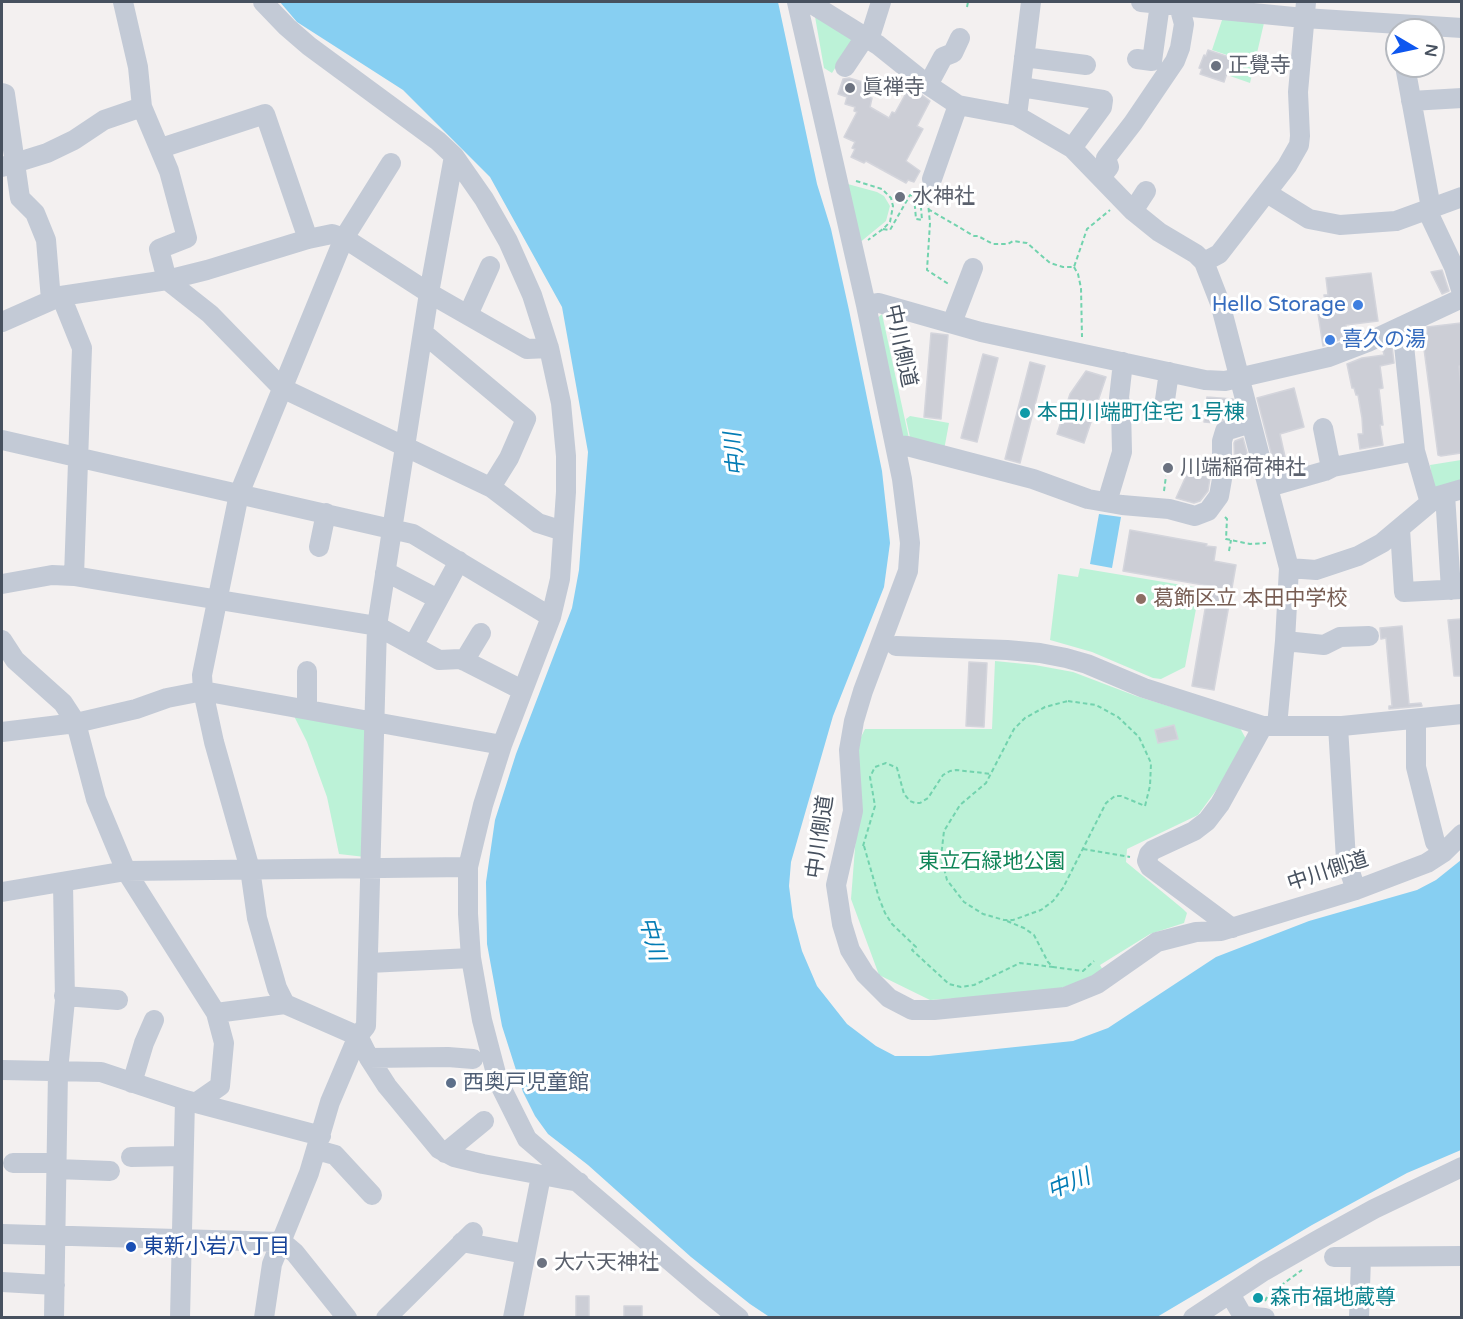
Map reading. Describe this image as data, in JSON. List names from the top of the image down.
{
  "streets": {
    "street": ["中川側道"]
  },
  "water": ["中川"],
  "parks": ["東立石緑地公園"],
  "places": [
    "正覺寺",
    "眞禅寺",
    "水神社",
    "Hello Storage",
    "喜久の湯",
    "本田川端町住宅 1号棟",
    "川端稲荷神社",
    "葛飾区立 本田中学校",
    "西奥戸児童館",
    "東新小岩八丁目",
    "大六天神社",
    "森市福地蔵尊"
  ],
  "north": "right"
}
